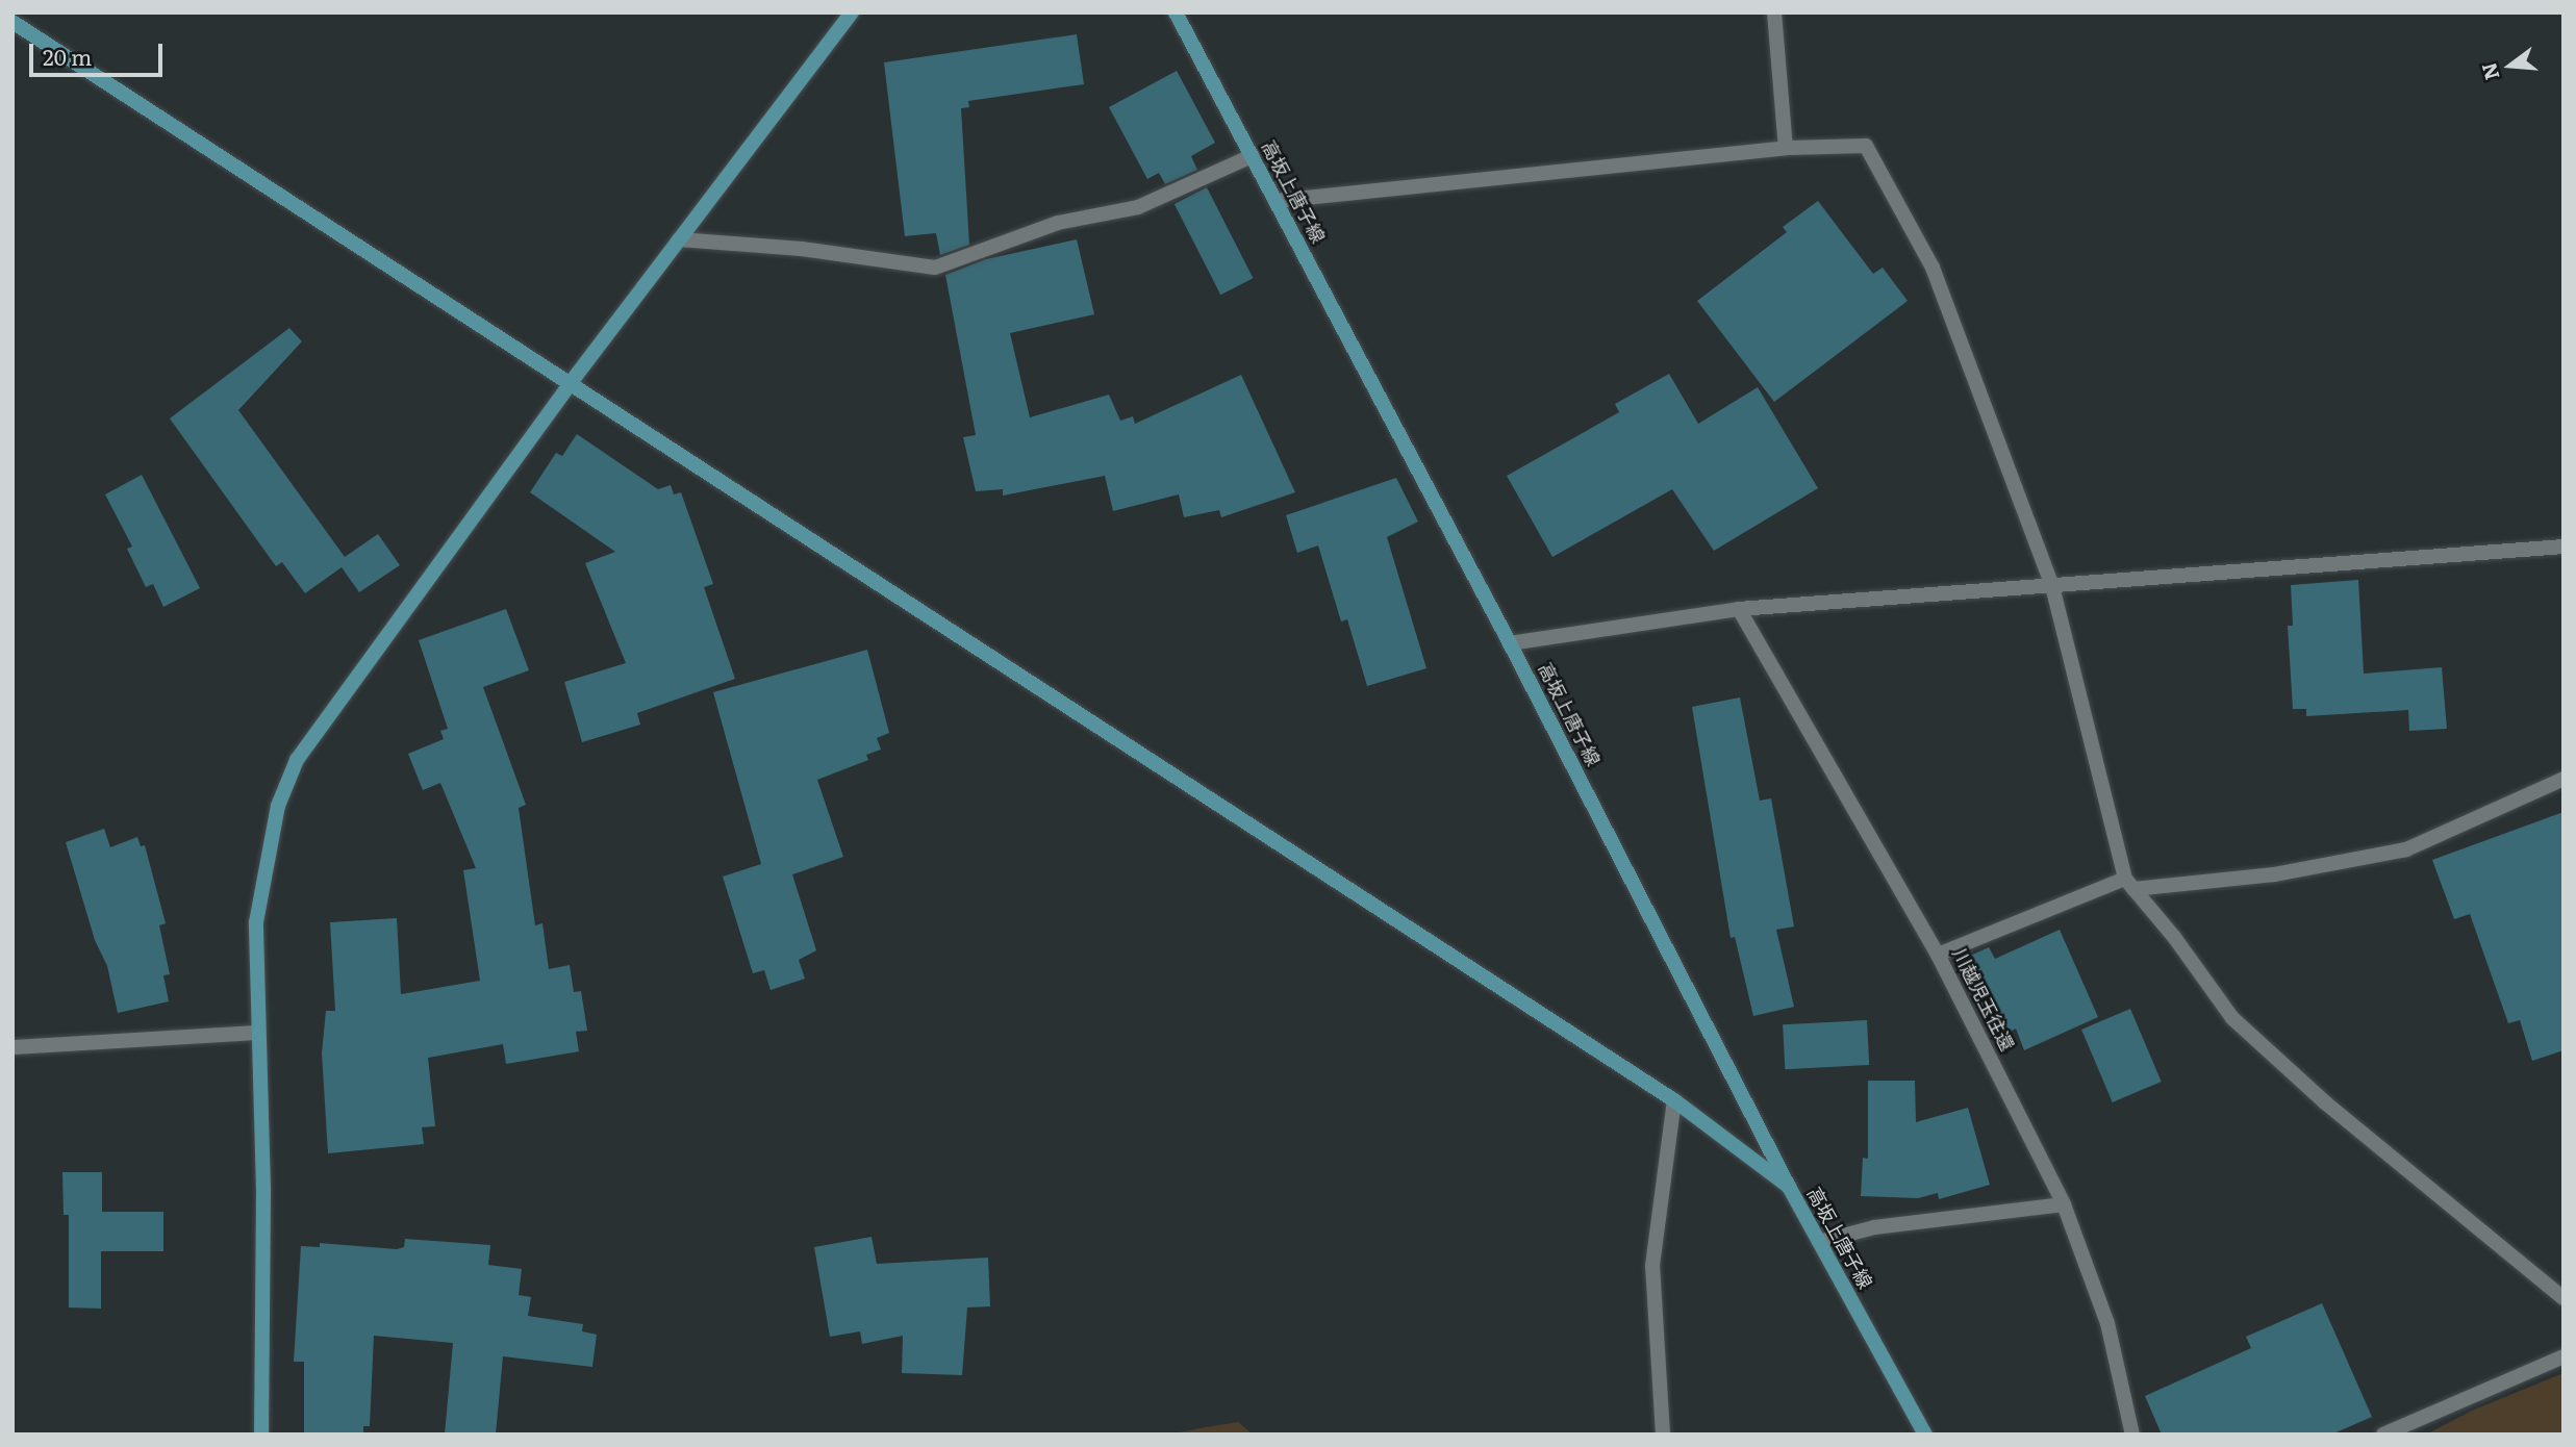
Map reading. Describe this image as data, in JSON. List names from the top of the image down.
{
  "streets": {
    "street": ["高坂上唐子線", "川越児玉往還"]
  },
  "scale_bar": "20 m",
  "north": "left"
}
